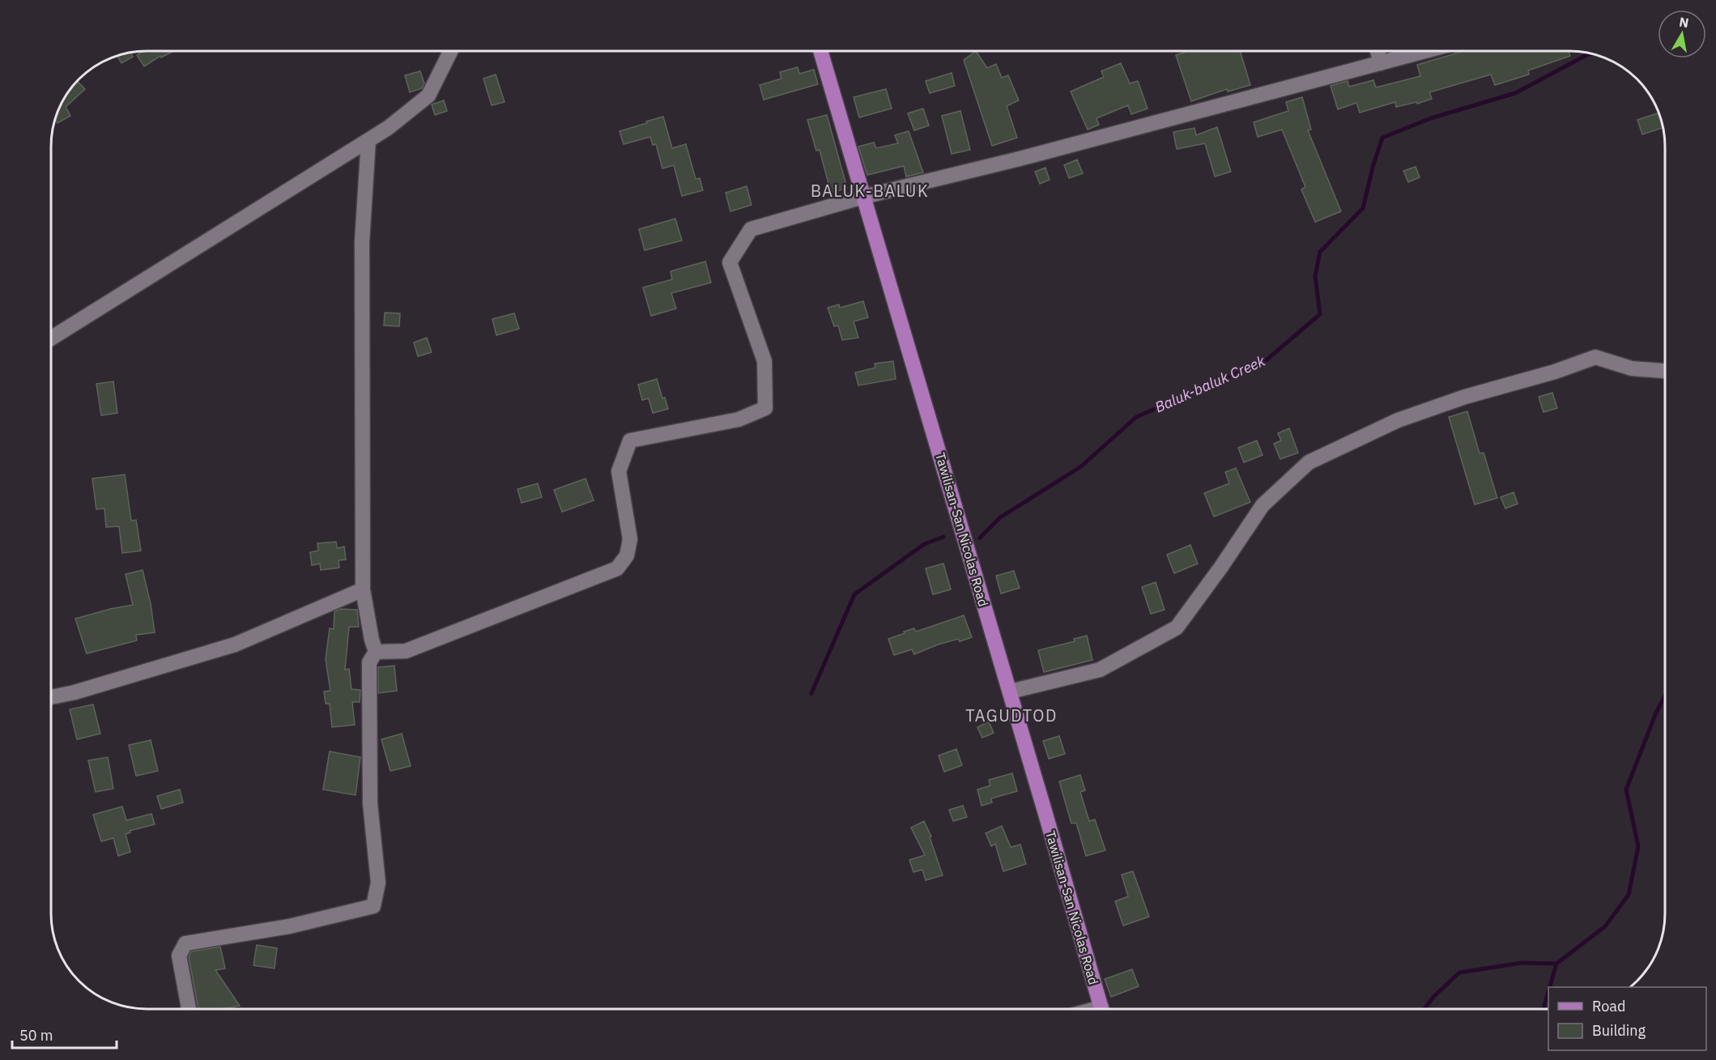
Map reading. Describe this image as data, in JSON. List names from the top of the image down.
{
  "streets": {
    "main road": ["Tawilisan-San Nicolas Road"]
  },
  "districts": ["BALUK-BALUK", "TAGUDTOD"],
  "water": ["Baluk-baluk Creek"],
  "legend": ["Road", "Building"],
  "scale_bar": "50 m",
  "north": "top"
}
